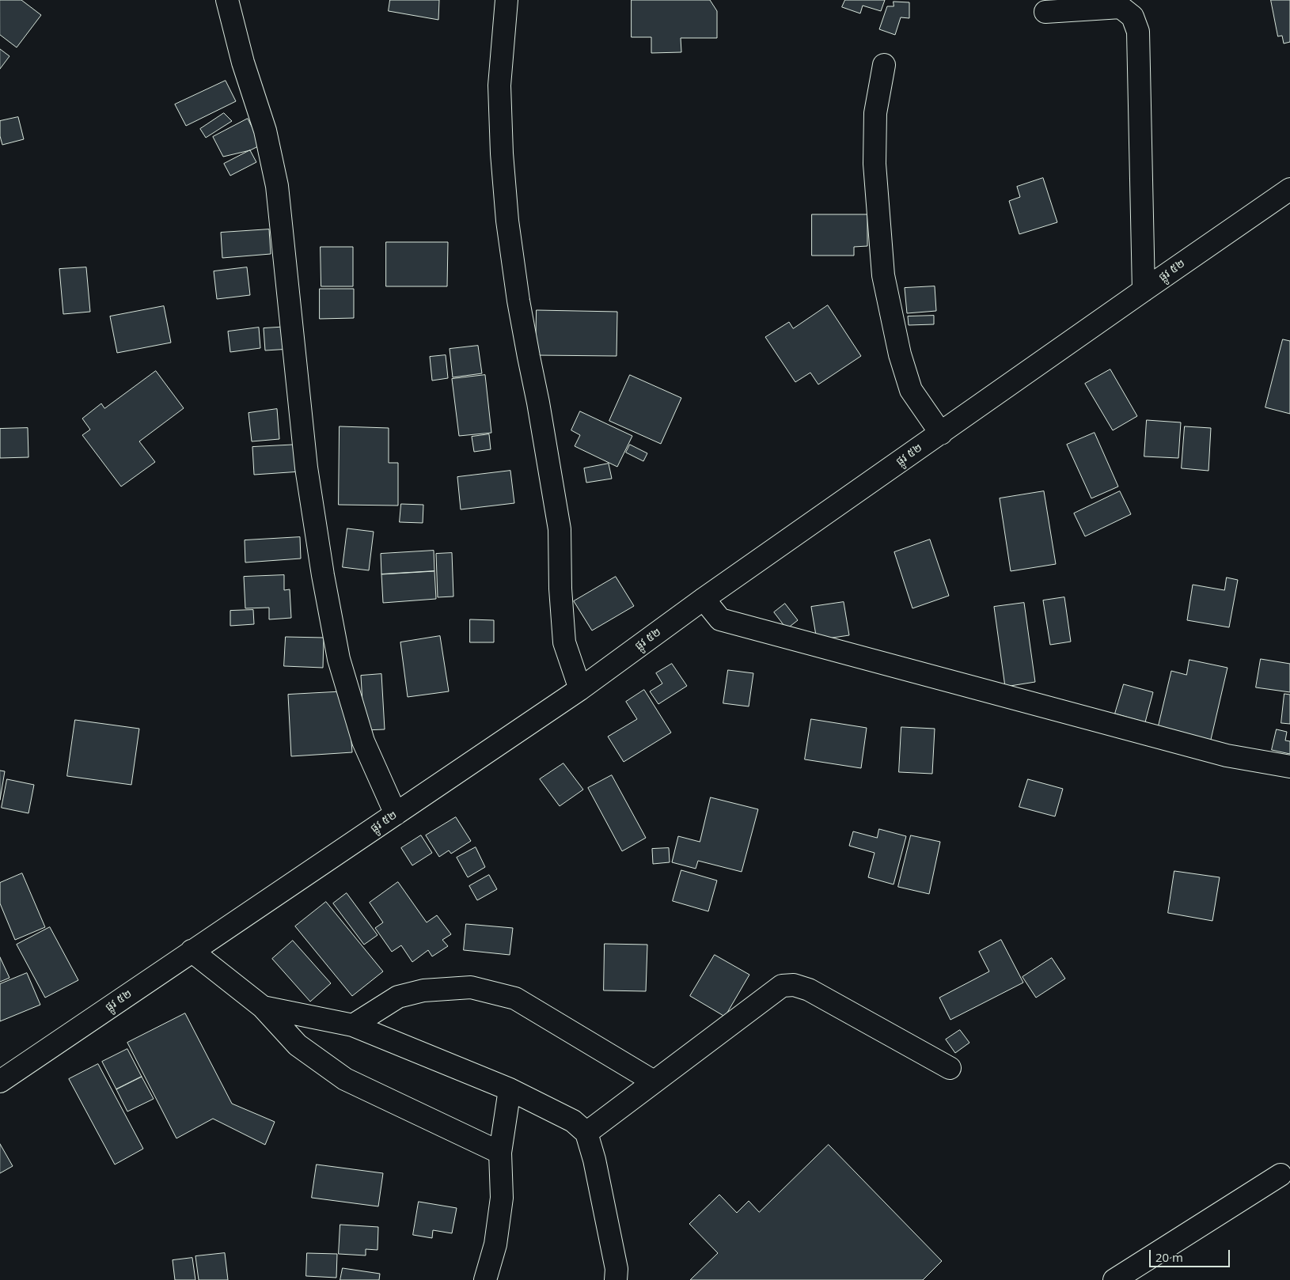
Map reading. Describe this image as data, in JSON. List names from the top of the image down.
{
  "streets": {
    "street": ["ផ្លូវ ៥២"]
  },
  "scale_bar": "20 m"
}
